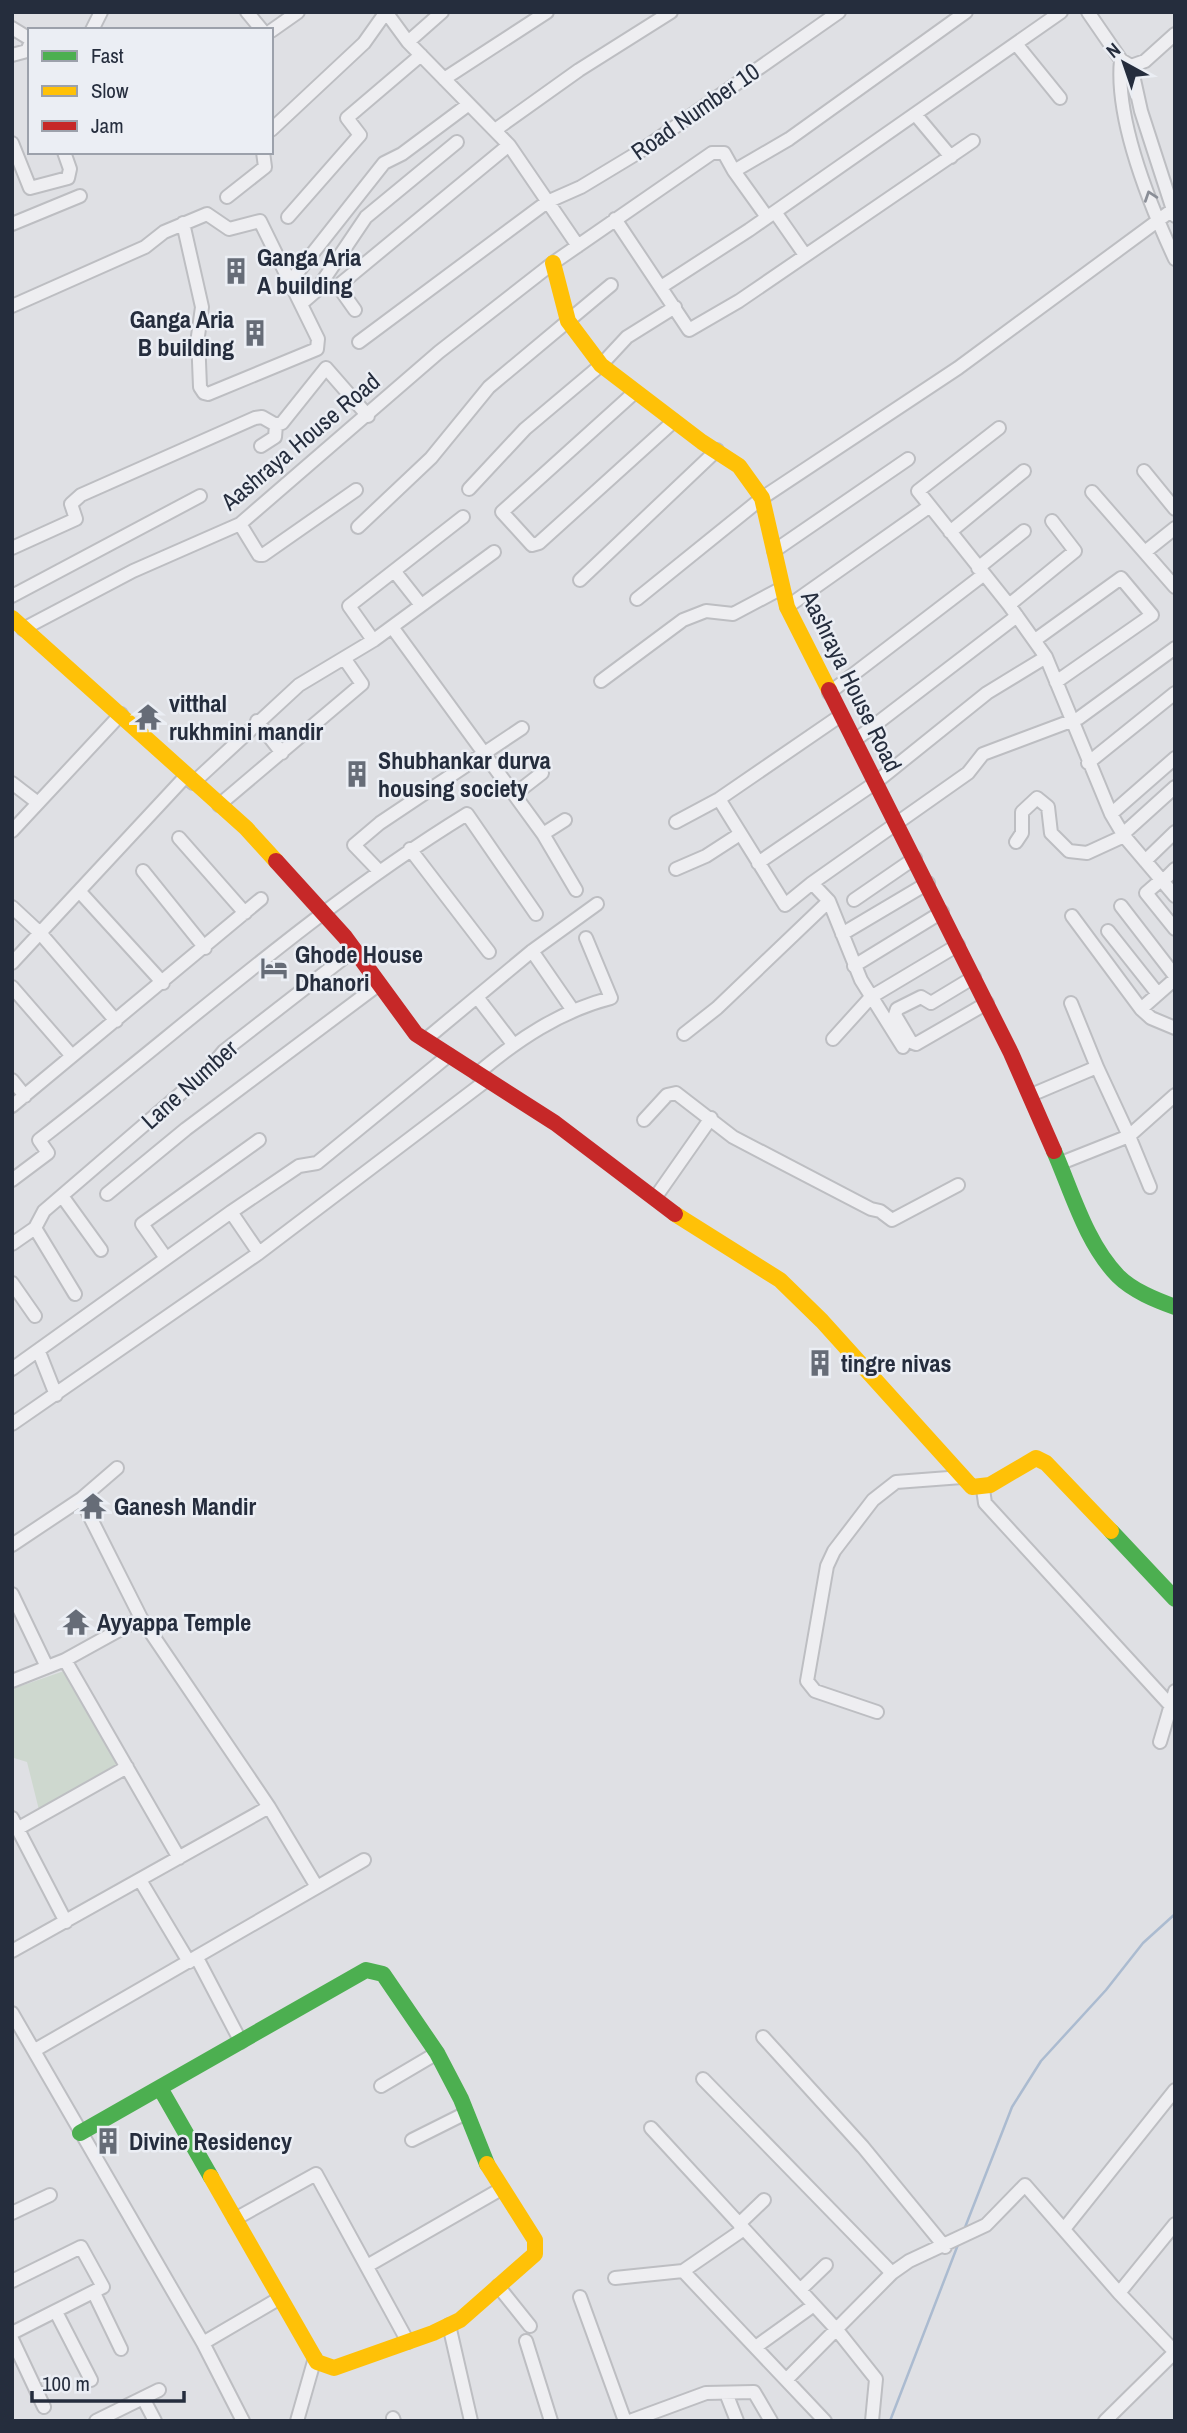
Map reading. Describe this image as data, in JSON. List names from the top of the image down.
{
  "streets": {
    "street": ["Road Number 10", "Aashraya House Road", "Lane Number"]
  },
  "places": {
    "building": [
      "Ganga Aria A building",
      "Ganga Aria B building",
      "Shubhankar durva housing society",
      "tingre nivas",
      "Divine Residency"
    ],
    "temple": ["vitthal rukhmini mandir", "Ganesh Mandir", "Ayyappa Temple"],
    "hotel": ["Ghode House Dhanori"]
  },
  "legend": ["Fast", "Slow", "Jam"],
  "scale_bar": "100 m",
  "north": "top left"
}
